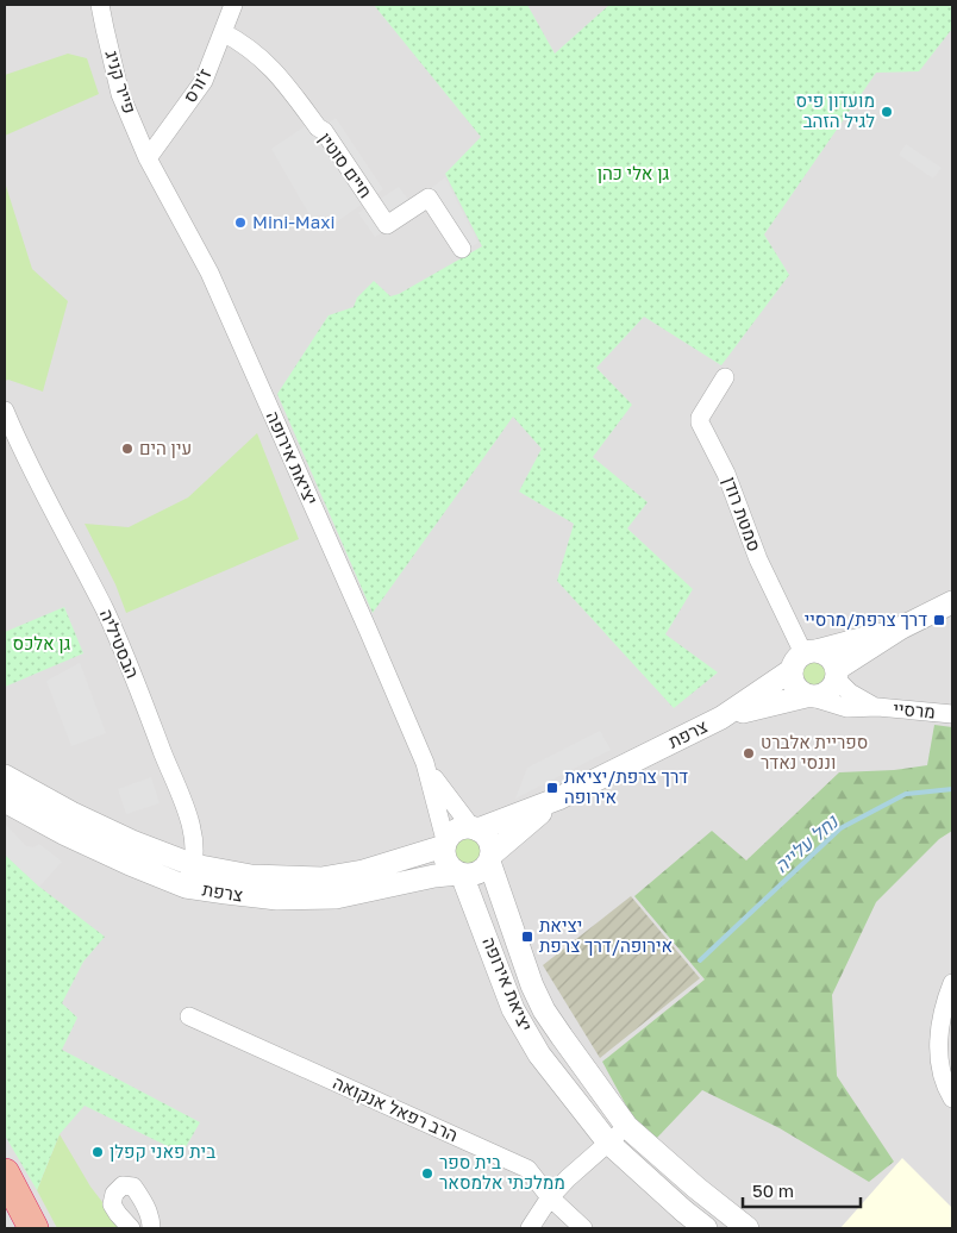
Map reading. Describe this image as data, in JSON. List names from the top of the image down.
{
  "streets": {
    "street": [
      "פייר קניג",
      "ז'ורס",
      "חיים סוטין",
      "יציאת אירופה",
      "סמטת רודן",
      "הבסטיליה",
      "מרסיי",
      "צרפת",
      "הרב רפאל אנקואה"
    ]
  },
  "crossings": [
    ["פייר קניג", "ז'ורס"],
    ["פייר קניג", "יציאת אירופה"],
    ["ז'ורס", "חיים סוטין"],
    ["ז'ורס", "יציאת אירופה"],
    ["יציאת אירופה", "צרפת"],
    ["סמטת רודן", "מרסיי"],
    ["סמטת רודן", "צרפת"],
    ["הבסטיליה", "צרפת"],
    ["מרסיי", "צרפת"]
  ],
  "water": ["נחל עלייה"],
  "parks": ["גן אלי כהן", "גן אלכס"],
  "places": {
    "other": [
      "מועדון פיס לגיל הזהב",
      "Mini-Maxi",
      "עין הים",
      "ספריית אלברט וננסי נאדר",
      "בית פאני קפלן",
      "בית ספר ממלכתי אלמסאר"
    ],
    "transit": ["דרך צרפת/מרסיי", "דרך צרפת/יציאת אירופה", "יציאת אירופה/דרך צרפת"]
  },
  "scale_bar": "50 m"
}
